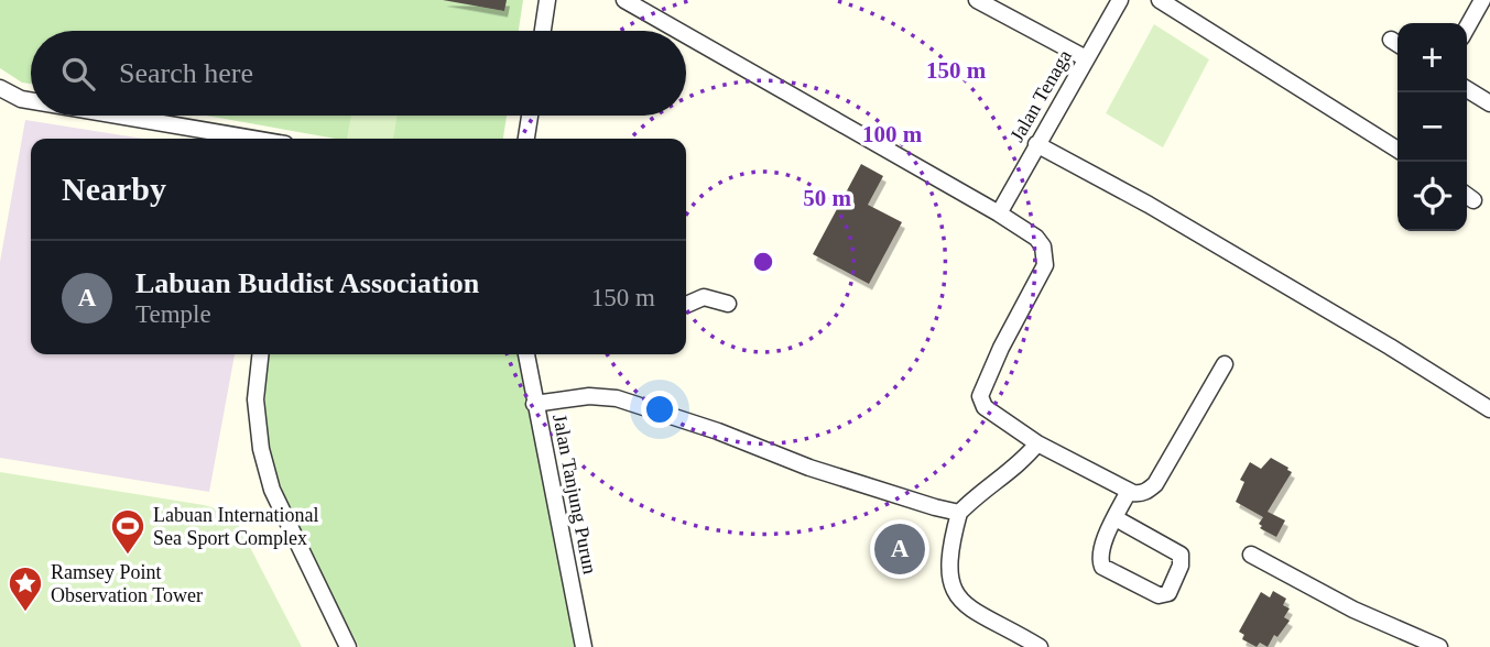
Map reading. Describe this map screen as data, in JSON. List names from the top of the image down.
{
  "streets": {
    "street": ["Jalan Tenaga", "Jalan Tanjung Purun"]
  },
  "places": {
    "sports": ["Labuan International Sea Sport Complex"],
    "place": ["Ramsey Point Observation Tower"]
  },
  "page": {
    "map_buttons": ["+", "−"],
    "search": "Search here",
    "heading": "Nearby",
    "list": [
      {
        "mark": "A",
        "name": "Labuan Buddist Association",
        "note": "Temple",
        "value": "150 m"
      }
    ],
    "pins": "A"
  },
  "rings": ["150 m", "100 m", "50 m"]
}
